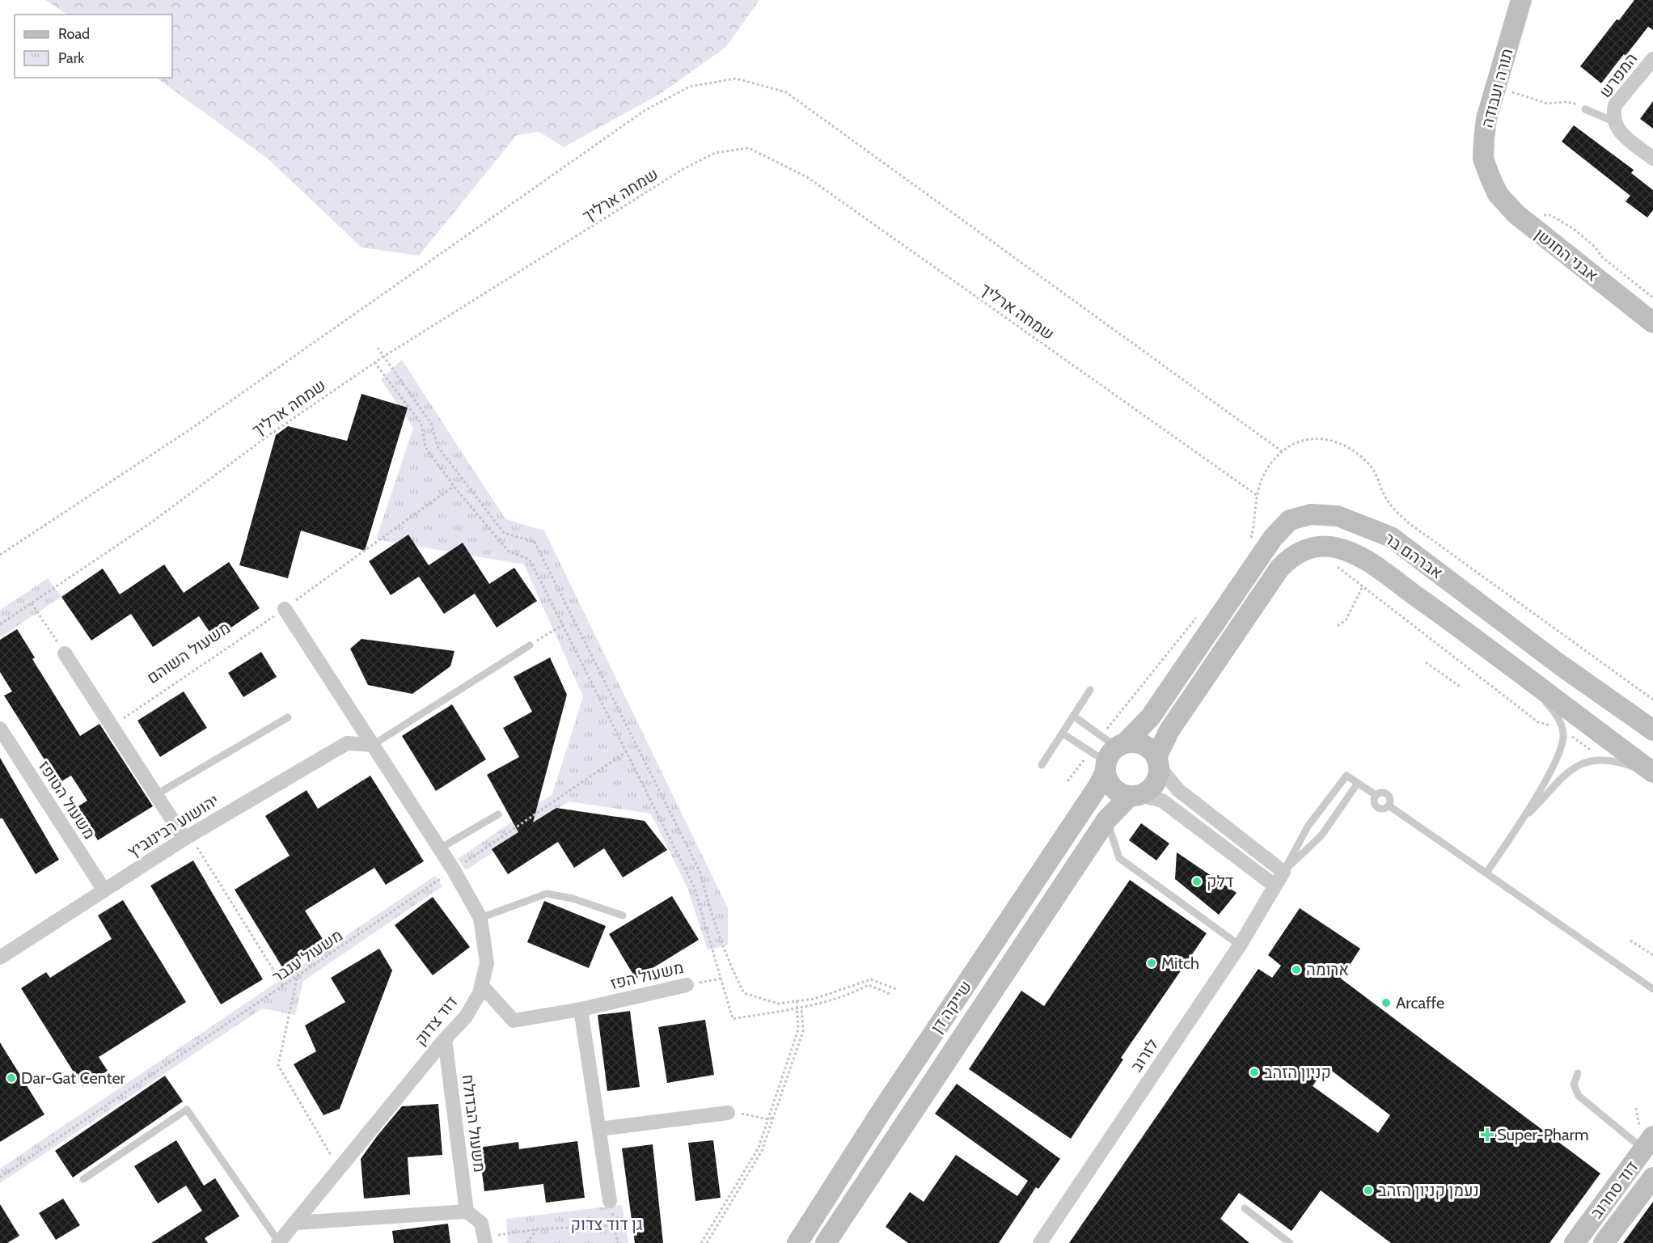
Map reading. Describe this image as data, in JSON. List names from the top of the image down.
{
  "streets": {
    "street": [
      "המפרש",
      "תורה ועבודה",
      "אבני החושן",
      "אברהם בר",
      "משעול הטופז",
      "יהושוע רבינוביץ",
      "משעול הפז",
      "שייקה דן",
      "דוד צדוק",
      "לזרוב",
      "משעול הבדולח",
      "דוד סחרוב"
    ],
    "path": ["שמחה ארליך", "משעול השוהם", "משעול ענבר"]
  },
  "crossings": [
    ["תורה ועבודה", "אבני החושן"],
    ["אברהם בר", "שייקה דן"],
    ["משעול השוהם", "דוד צדוק"],
    ["משעול הטופז", "יהושוע רבינוביץ"],
    ["יהושוע רבינוביץ", "דוד צדוק"],
    ["משעול ענבר", "דוד צדוק"],
    ["משעול הפז", "דוד צדוק"],
    ["דוד צדוק", "משעול הבדולח"]
  ],
  "parks": ["גן דוד צדוק"],
  "places": {
    "other": [
      "דלק",
      "Mitch",
      "ארומה",
      "Arcaffe",
      "קניון הזהב",
      "Dar-Gat Center",
      "נעמן קניון הזהב"
    ],
    "health": ["Super-Pharm"]
  },
  "legend": ["Road", "Park"]
}
